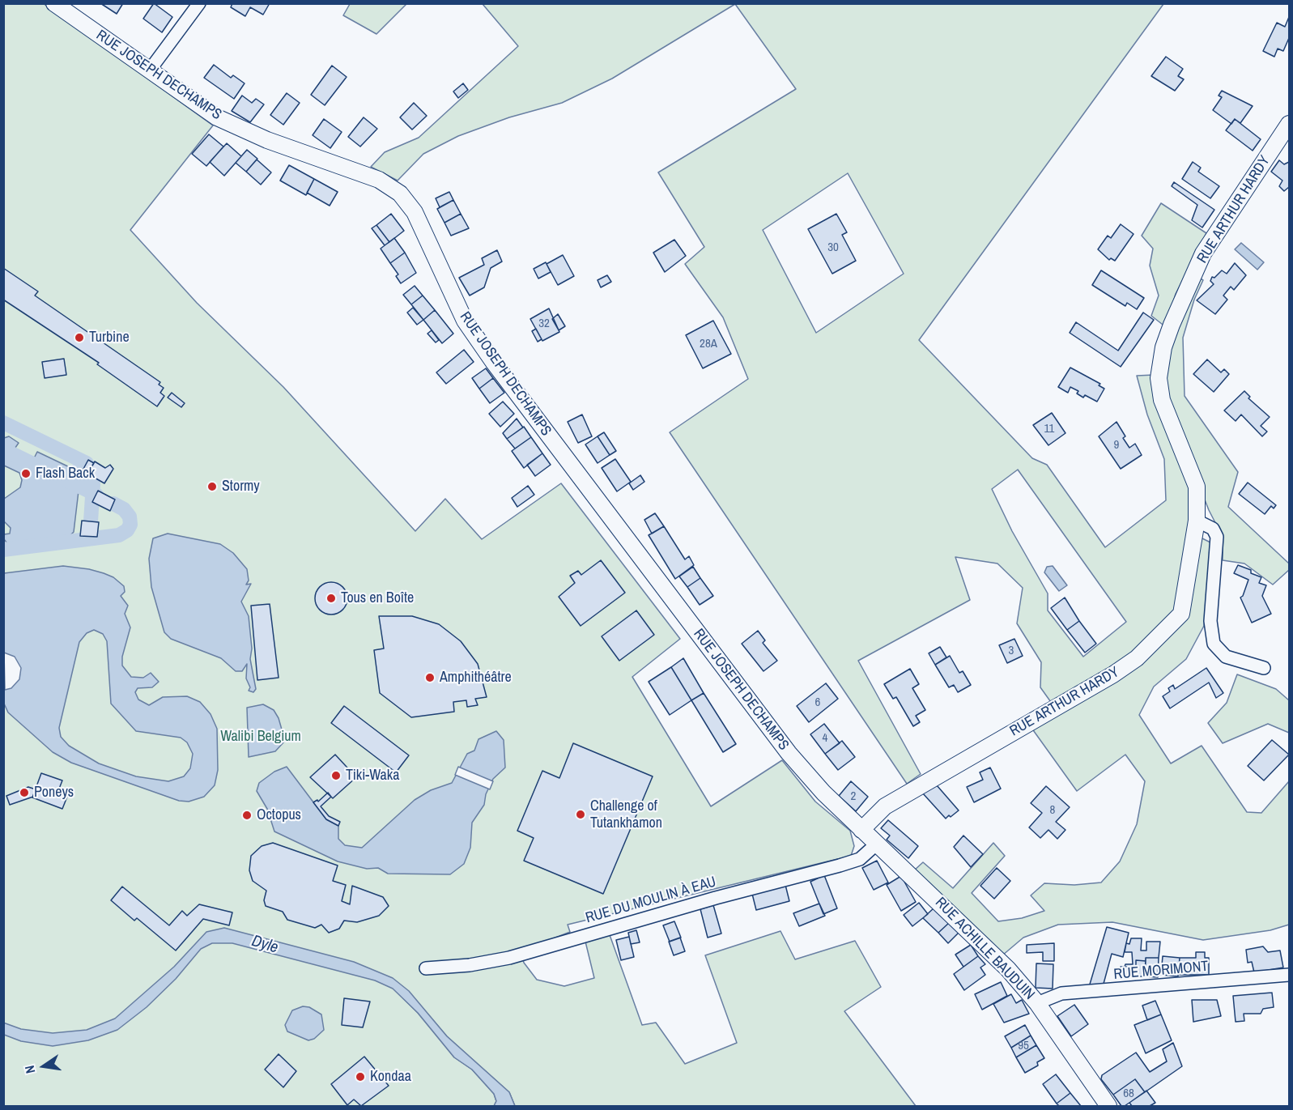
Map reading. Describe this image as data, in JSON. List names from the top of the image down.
{
  "streets": {
    "street": [
      "RUE JOSEPH DECHAMPS",
      "RUE ARTHUR HARDY",
      "RUE DU MOULIN À EAU",
      "RUE ACHILLE BAUDUIN",
      "RUE MORIMONT"
    ]
  },
  "crossings": [
    ["RUE JOSEPH DECHAMPS", "RUE ARTHUR HARDY"],
    ["RUE JOSEPH DECHAMPS", "RUE ACHILLE BAUDUIN"],
    ["RUE ARTHUR HARDY", "RUE ACHILLE BAUDUIN"],
    ["RUE DU MOULIN À EAU", "RUE ACHILLE BAUDUIN"],
    ["RUE ACHILLE BAUDUIN", "RUE MORIMONT"]
  ],
  "water": ["Dyle"],
  "parks": ["Walibi Belgium"],
  "places": [
    "Turbine",
    "Flash Back",
    "Stormy",
    "Tous en Boîte",
    "Amphithéâtre",
    "Tiki-Waka",
    "Poneys",
    "Challenge of Tutankhamon",
    "Octopus",
    "Kondaa"
  ],
  "house_numbers": [
    "30",
    "32",
    "28A",
    "11",
    "9",
    "3",
    "6",
    "4",
    "2",
    "8",
    "95",
    "68"
  ],
  "north": "left"
}
